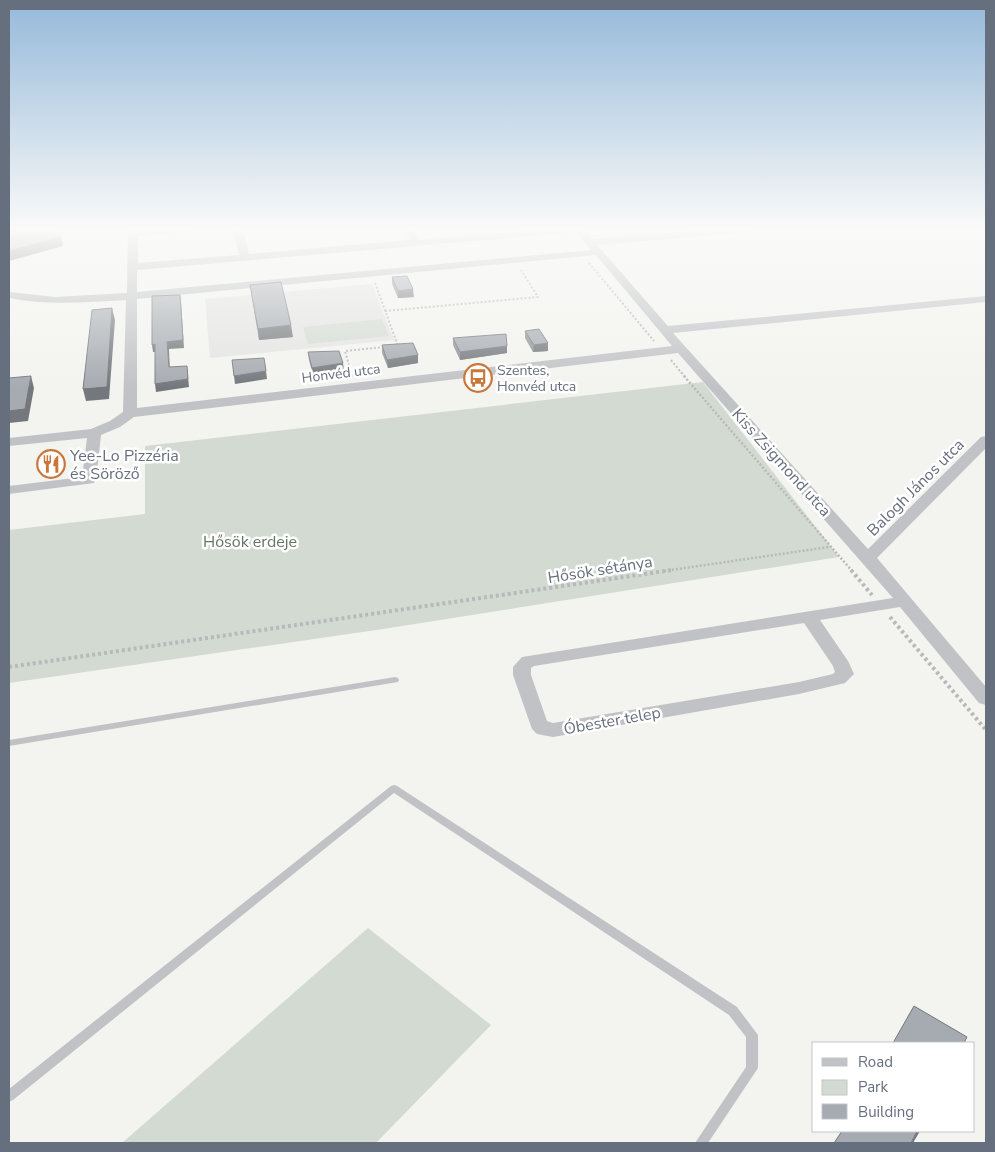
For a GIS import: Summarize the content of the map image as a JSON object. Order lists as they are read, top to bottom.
{
  "streets": {
    "street": [
      "Honvéd utca",
      "Kiss Zsigmond utca",
      "Balogh János utca",
      "Óbester telep"
    ],
    "path": ["Hősök sétánya"]
  },
  "crossings": [
    ["Honvéd utca", "Kiss Zsigmond utca"],
    ["Kiss Zsigmond utca", "Balogh János utca"],
    ["Kiss Zsigmond utca", "Óbester telep"]
  ],
  "parks": ["Hősök erdeje"],
  "places": {
    "bus stop": ["Szentes, Honvéd utca"],
    "restaurant": ["Yee-Lo Pizzéria és Söröző"]
  },
  "legend": ["Road", "Park", "Building"]
}
